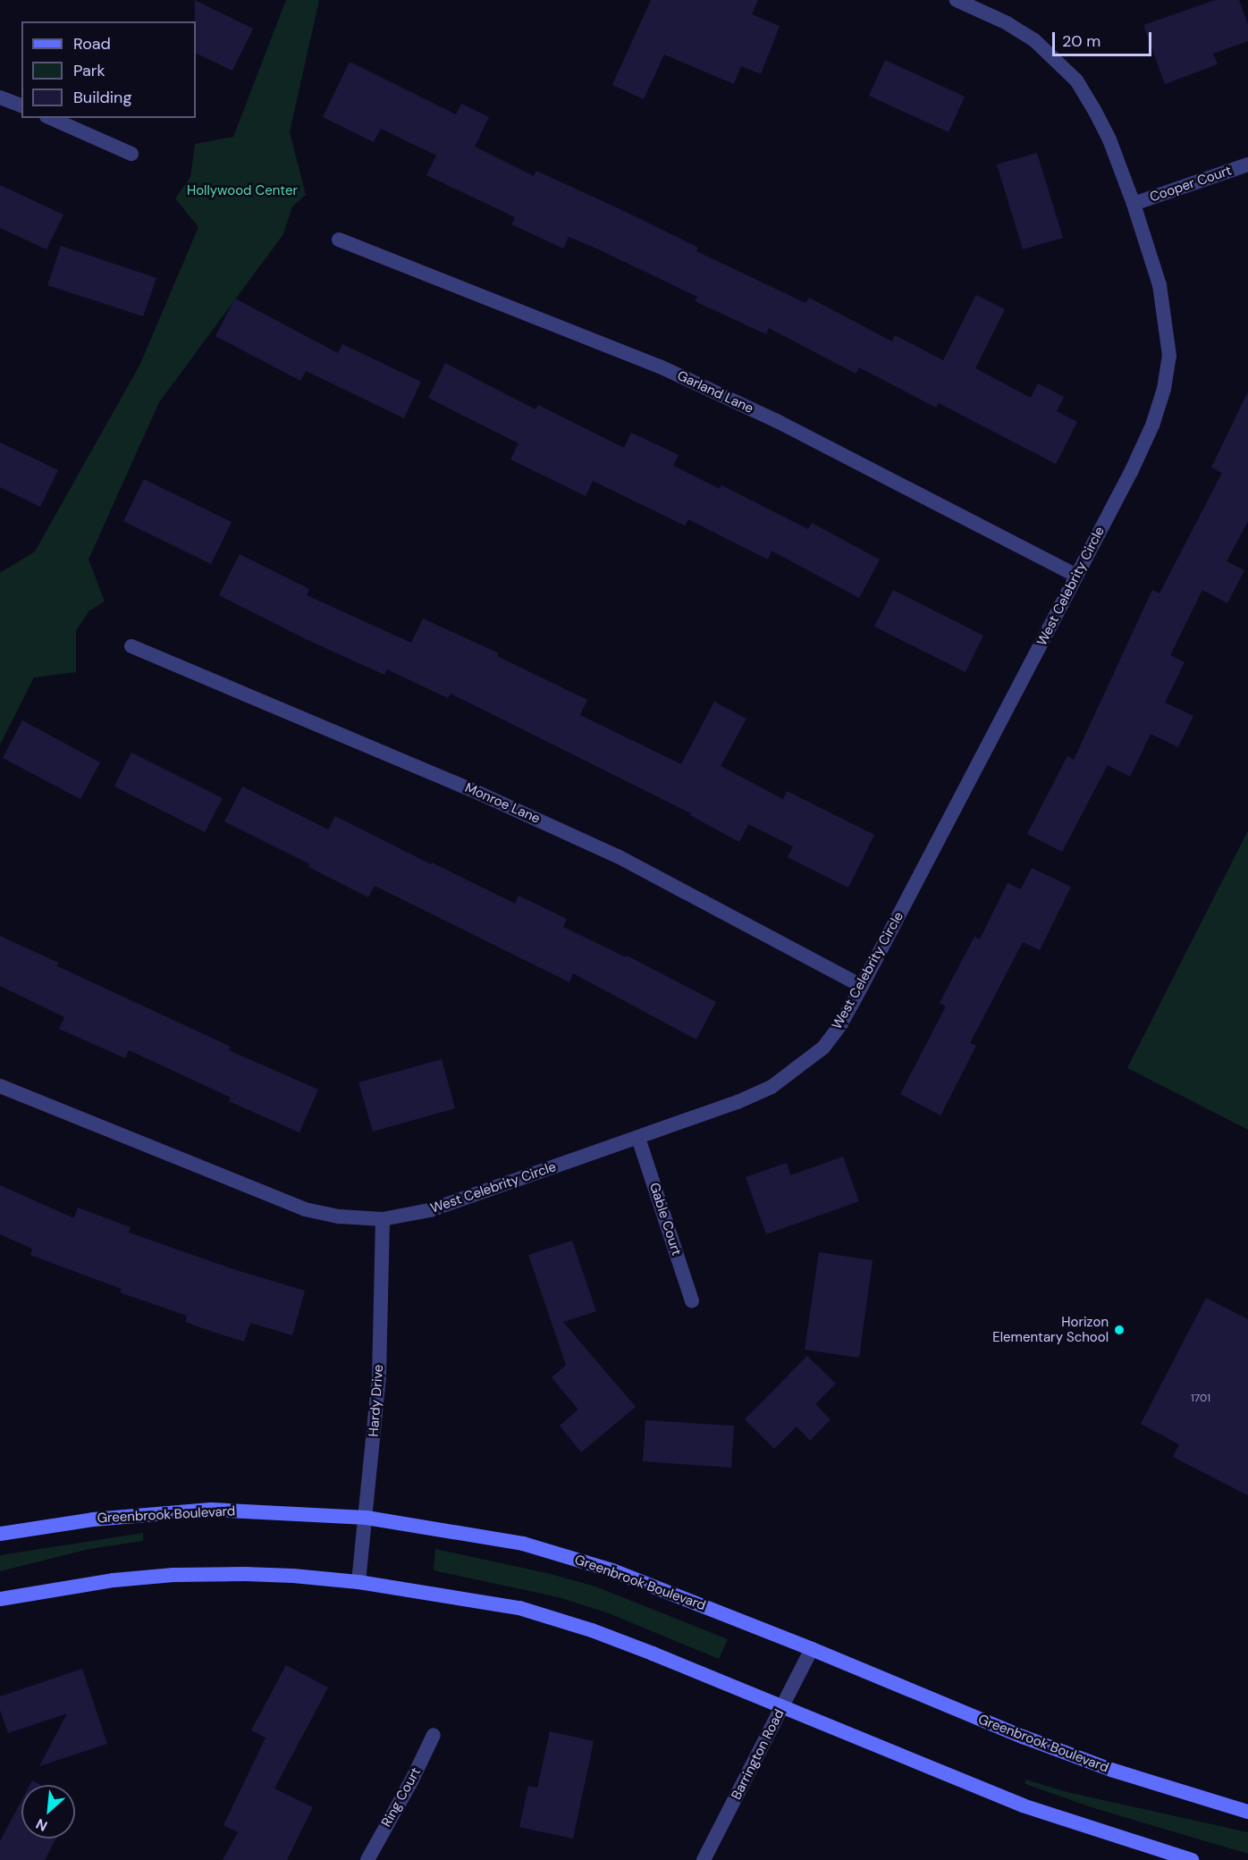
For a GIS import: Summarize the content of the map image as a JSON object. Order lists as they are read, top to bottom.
{
  "streets": {
    "main road": ["Greenbrook Boulevard"],
    "street": [
      "Cooper Court",
      "Garland Lane",
      "West Celebrity Circle",
      "Monroe Lane",
      "Gable Court",
      "Hardy Drive",
      "Barrington Road",
      "Ring Court"
    ]
  },
  "crossings": [
    ["Cooper Court", "West Celebrity Circle"],
    ["Garland Lane", "West Celebrity Circle"],
    ["West Celebrity Circle", "Monroe Lane"],
    ["West Celebrity Circle", "Gable Court"],
    ["West Celebrity Circle", "Hardy Drive"],
    ["Hardy Drive", "Greenbrook Boulevard"],
    ["Greenbrook Boulevard", "Barrington Road"]
  ],
  "parks": ["Hollywood Center"],
  "places": ["Horizon Elementary School"],
  "house_numbers": ["1701"],
  "legend": ["Road", "Park", "Building"],
  "scale_bar": "20 m",
  "north": "bottom left"
}
